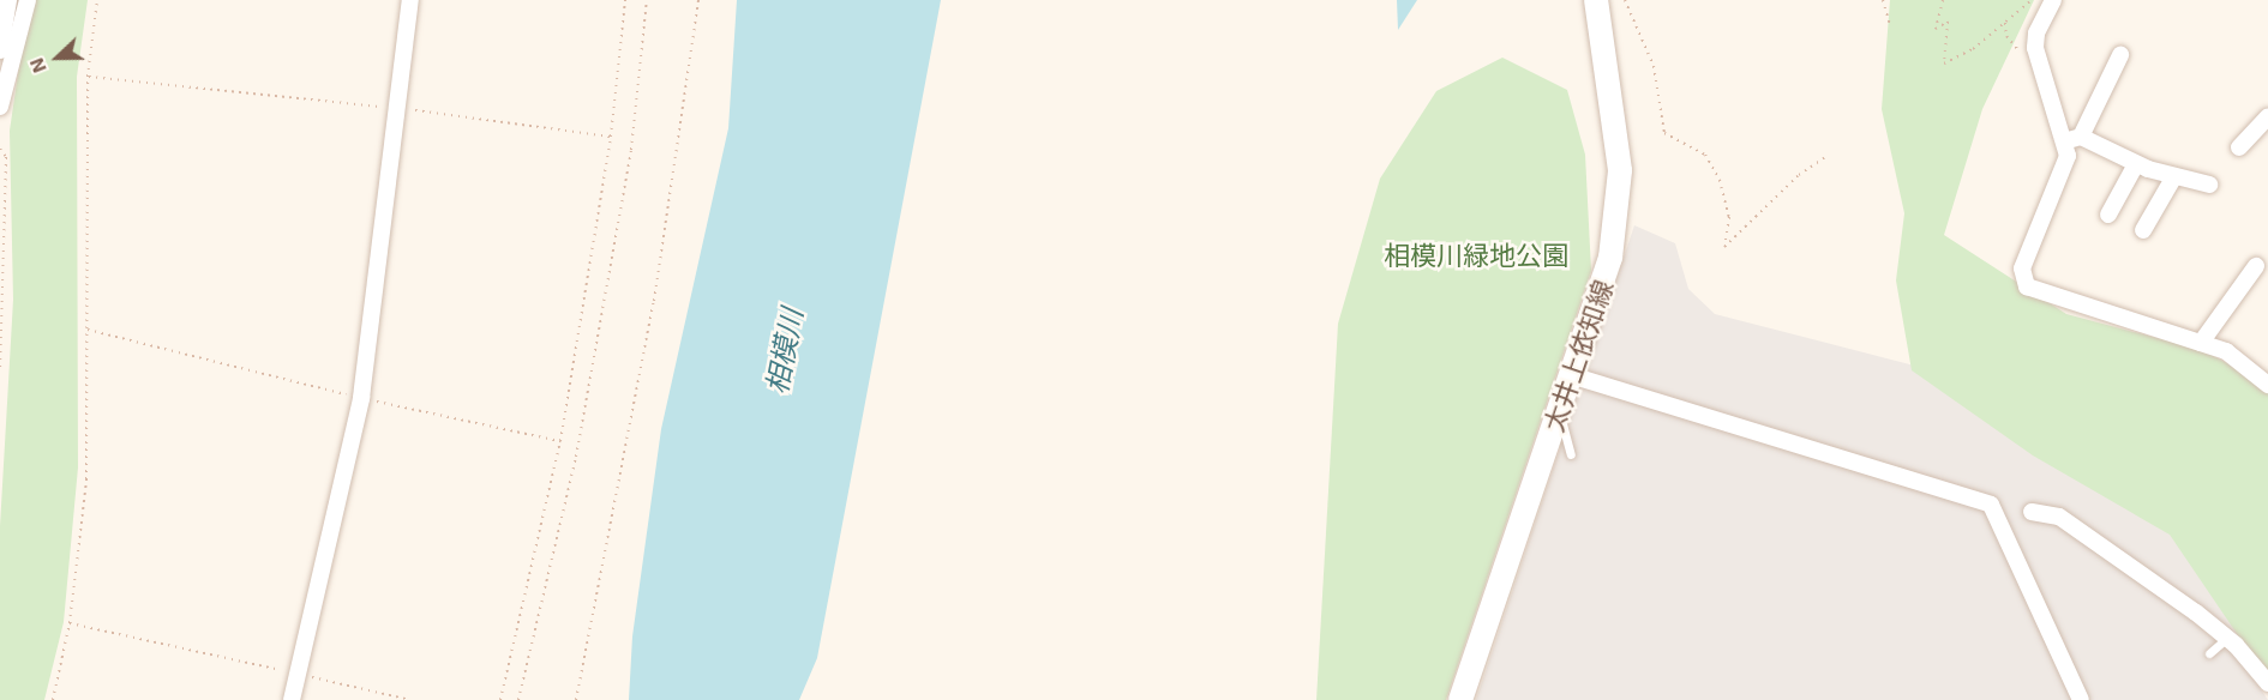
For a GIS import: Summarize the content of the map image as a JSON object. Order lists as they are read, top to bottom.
{
  "streets": {
    "main road": ["太井上依知線"]
  },
  "water": ["相模川"],
  "parks": ["相模川緑地公園"],
  "north": "left"
}
